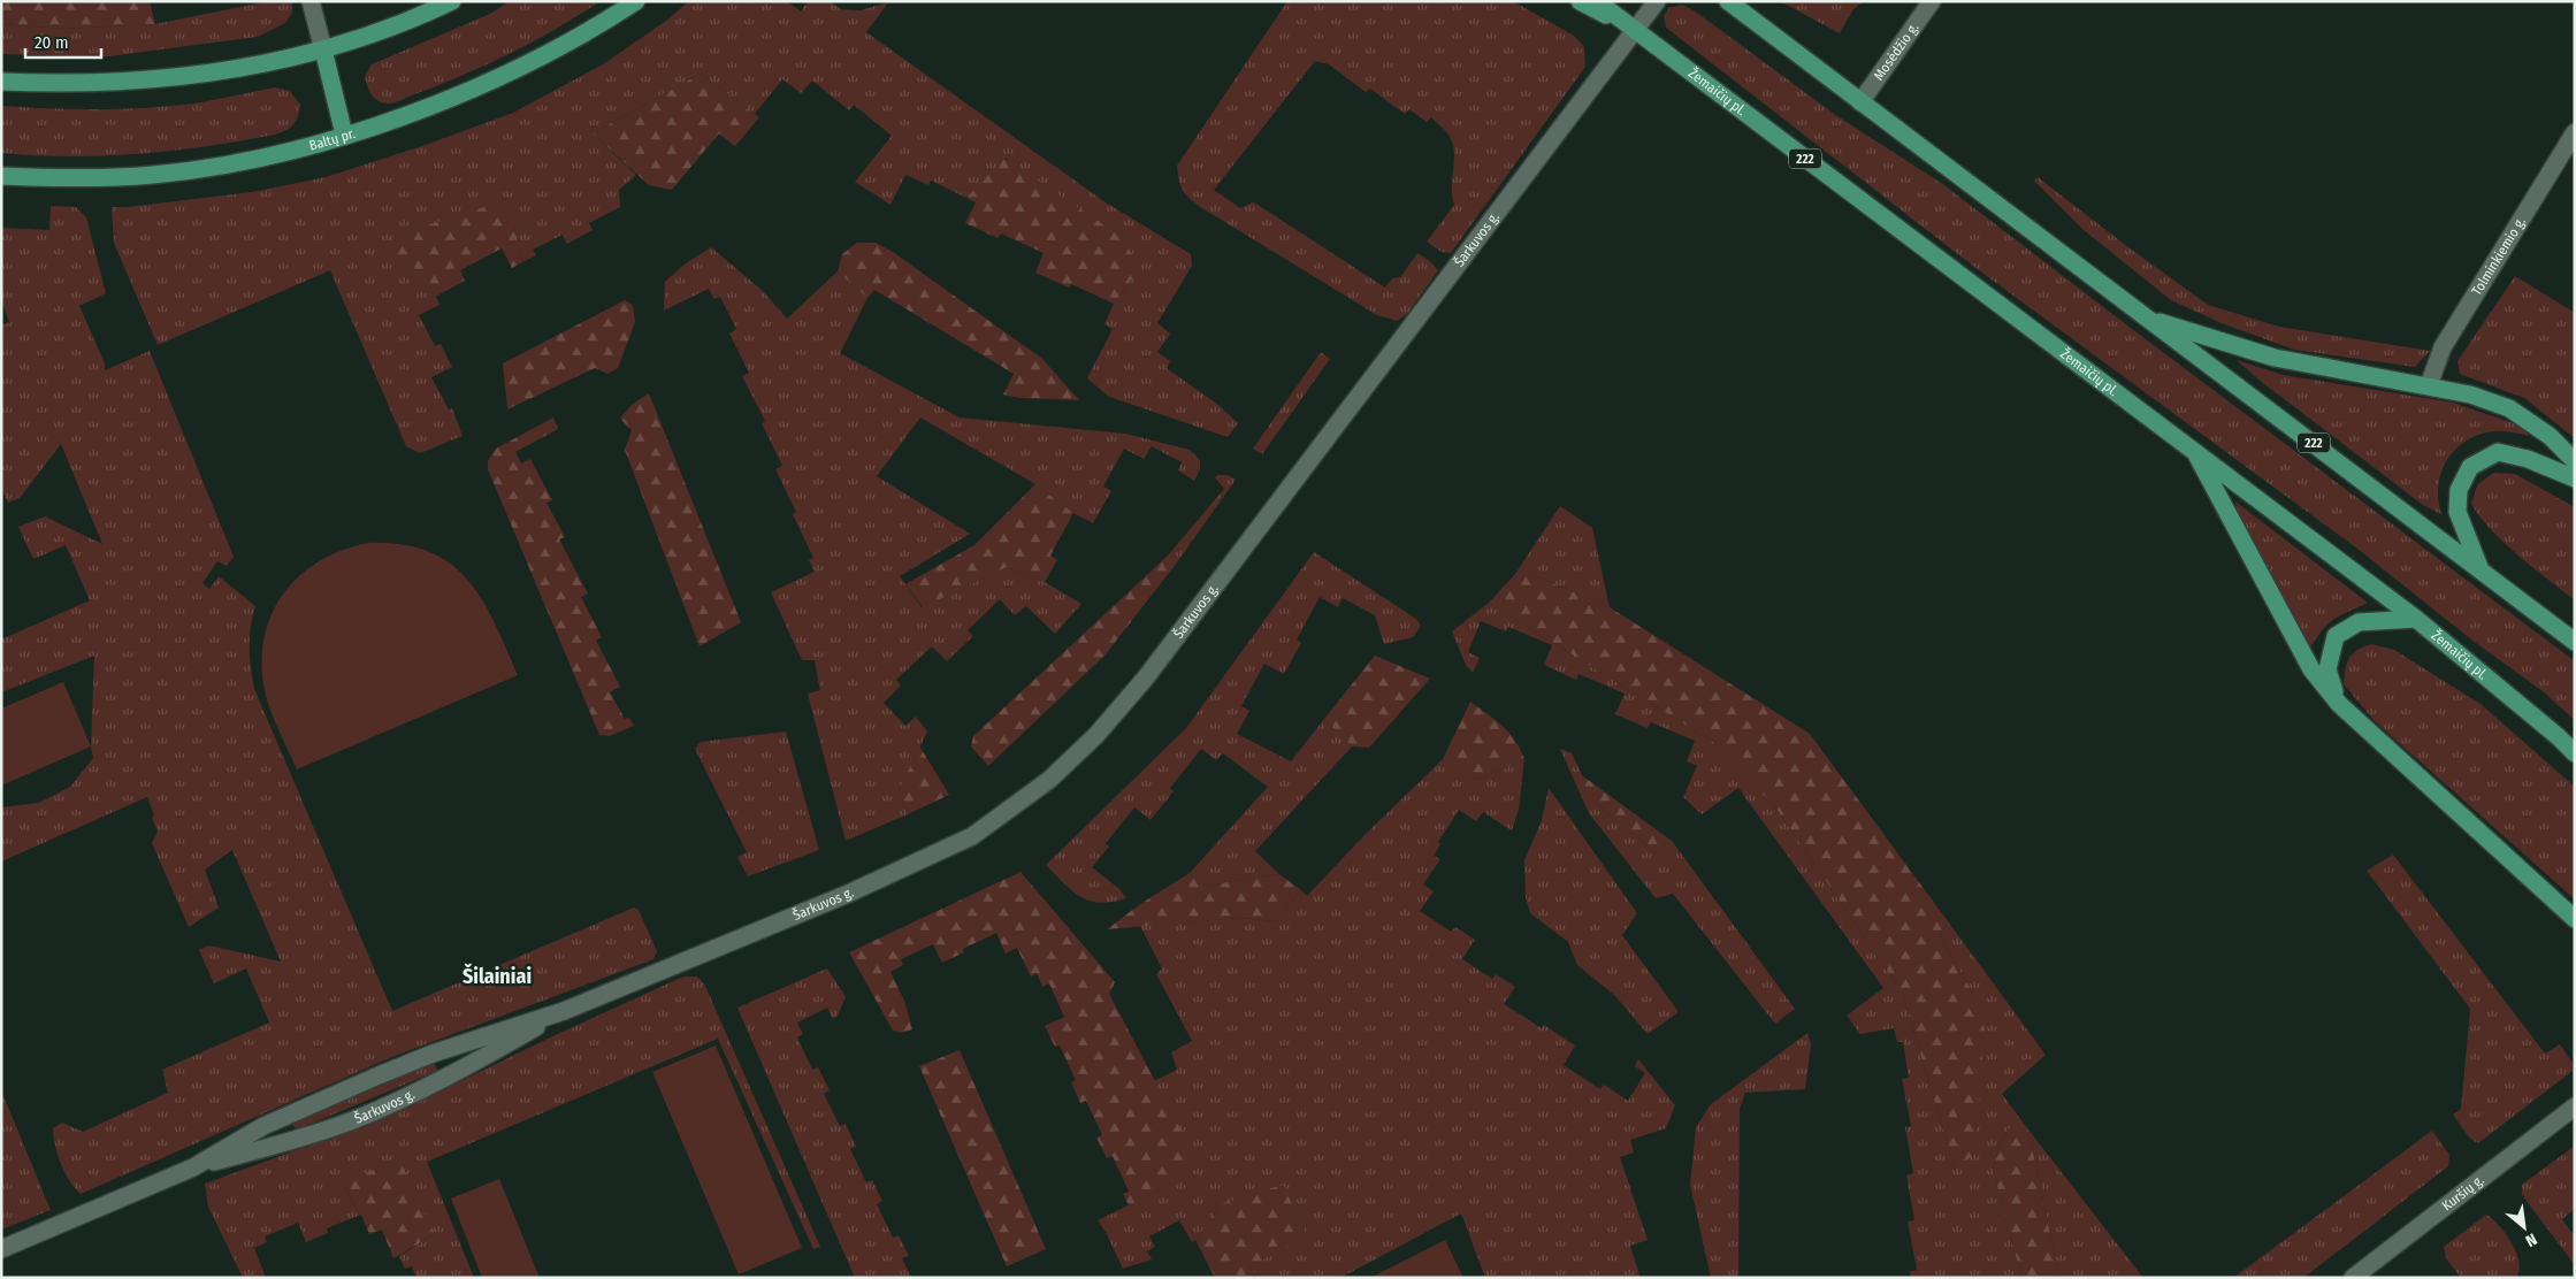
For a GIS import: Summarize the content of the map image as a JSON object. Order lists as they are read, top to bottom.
{
  "streets": {
    "main road": ["Žemaičių pl.", "Baltų pr.", "222"],
    "street": [
      "Mosėdžio g.",
      "Šarkuvos g.",
      "Tolminkiemio g.",
      "Kuršių g."
    ]
  },
  "crossings": [
    ["Mosėdžio g.", "222"],
    ["Žemaičių pl.", "Šarkuvos g."]
  ],
  "districts": ["Šilainiai"],
  "scale_bar": "20 m",
  "north": "bottom right"
}
